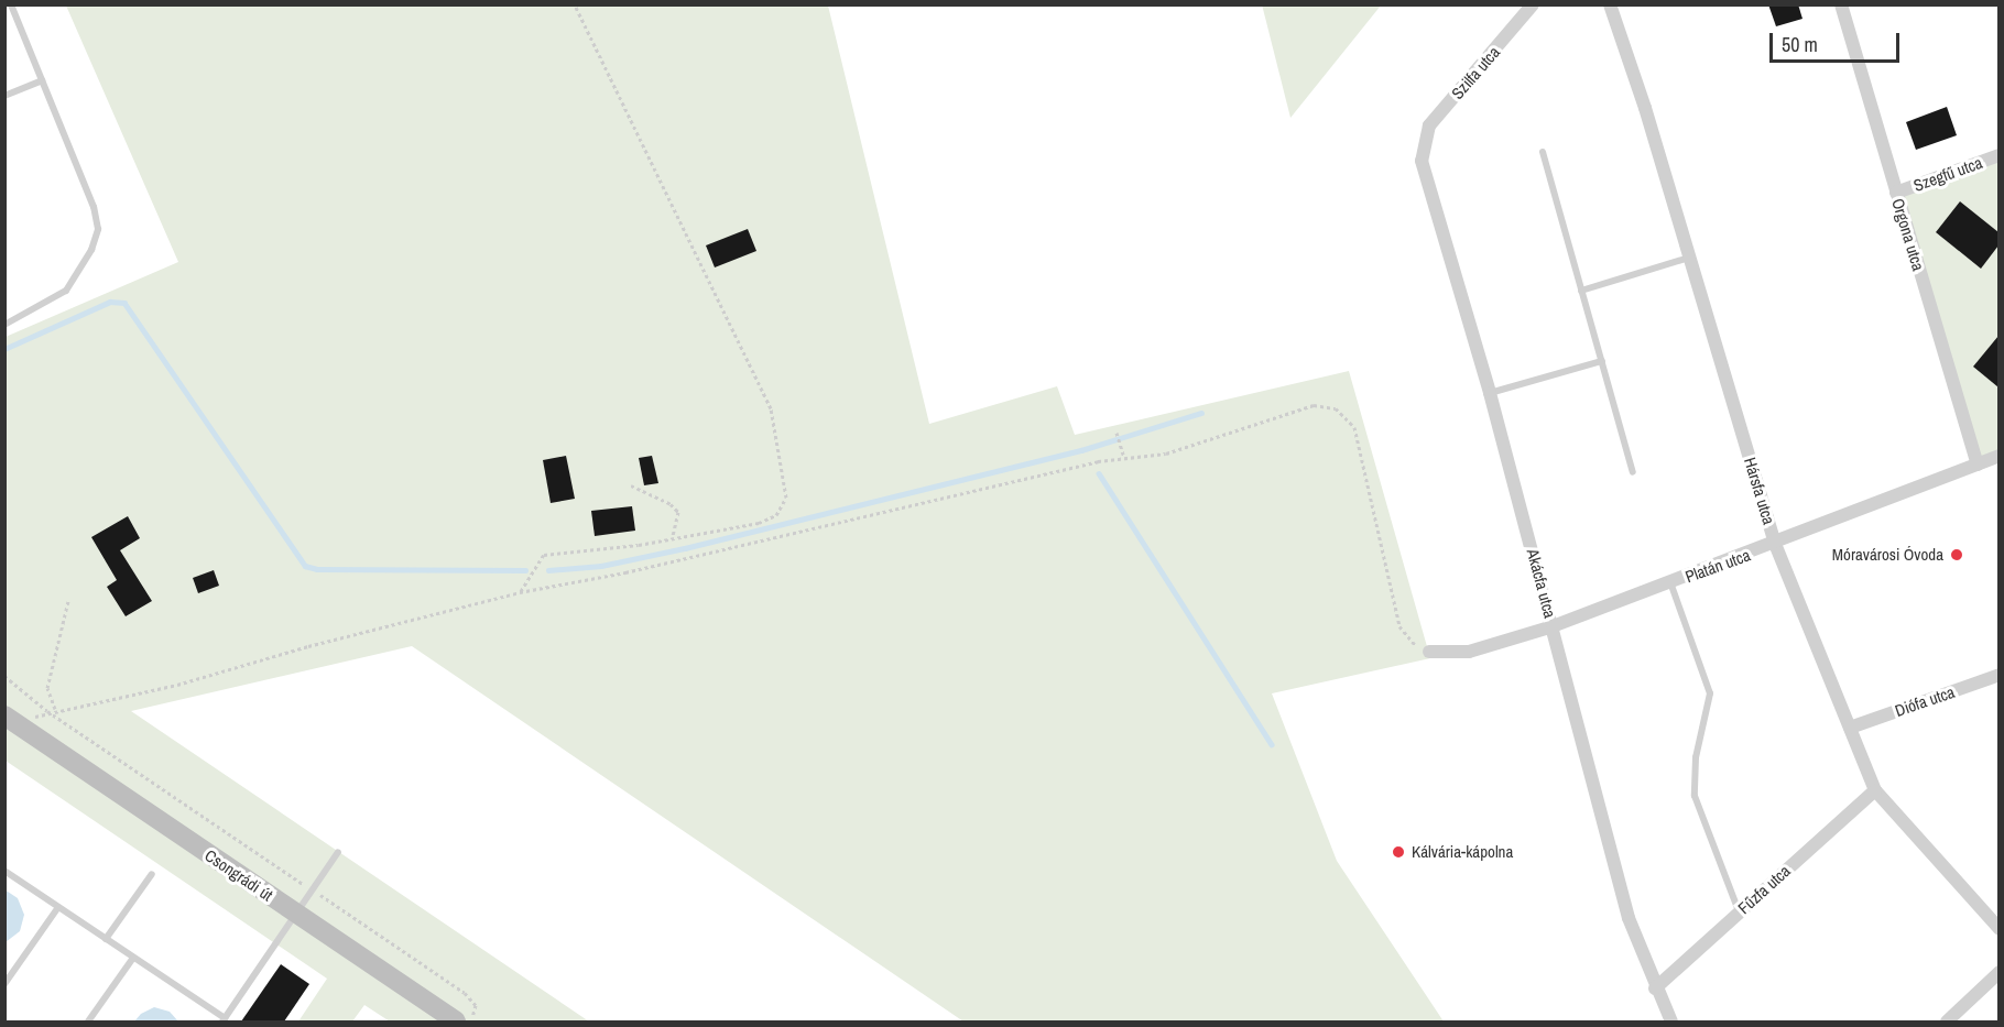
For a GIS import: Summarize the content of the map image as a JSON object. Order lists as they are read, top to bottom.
{
  "streets": {
    "main road": ["Csongrádi út"],
    "street": [
      "Szilfa utca",
      "Szegfű utca",
      "Orgona utca",
      "Hársfa utca",
      "Platán utca",
      "Akácfa utca",
      "Diófa utca",
      "Fűzfa utca"
    ]
  },
  "crossings": [
    ["Szilfa utca", "Akácfa utca"],
    ["Szegfű utca", "Orgona utca"],
    ["Orgona utca", "Platán utca"],
    ["Hársfa utca", "Platán utca"],
    ["Hársfa utca", "Diófa utca"],
    ["Hársfa utca", "Fűzfa utca"],
    ["Platán utca", "Akácfa utca"],
    ["Akácfa utca", "Fűzfa utca"]
  ],
  "places": ["Móravárosi Óvoda", "Kálvária-kápolna"],
  "scale_bar": "50 m"
}
